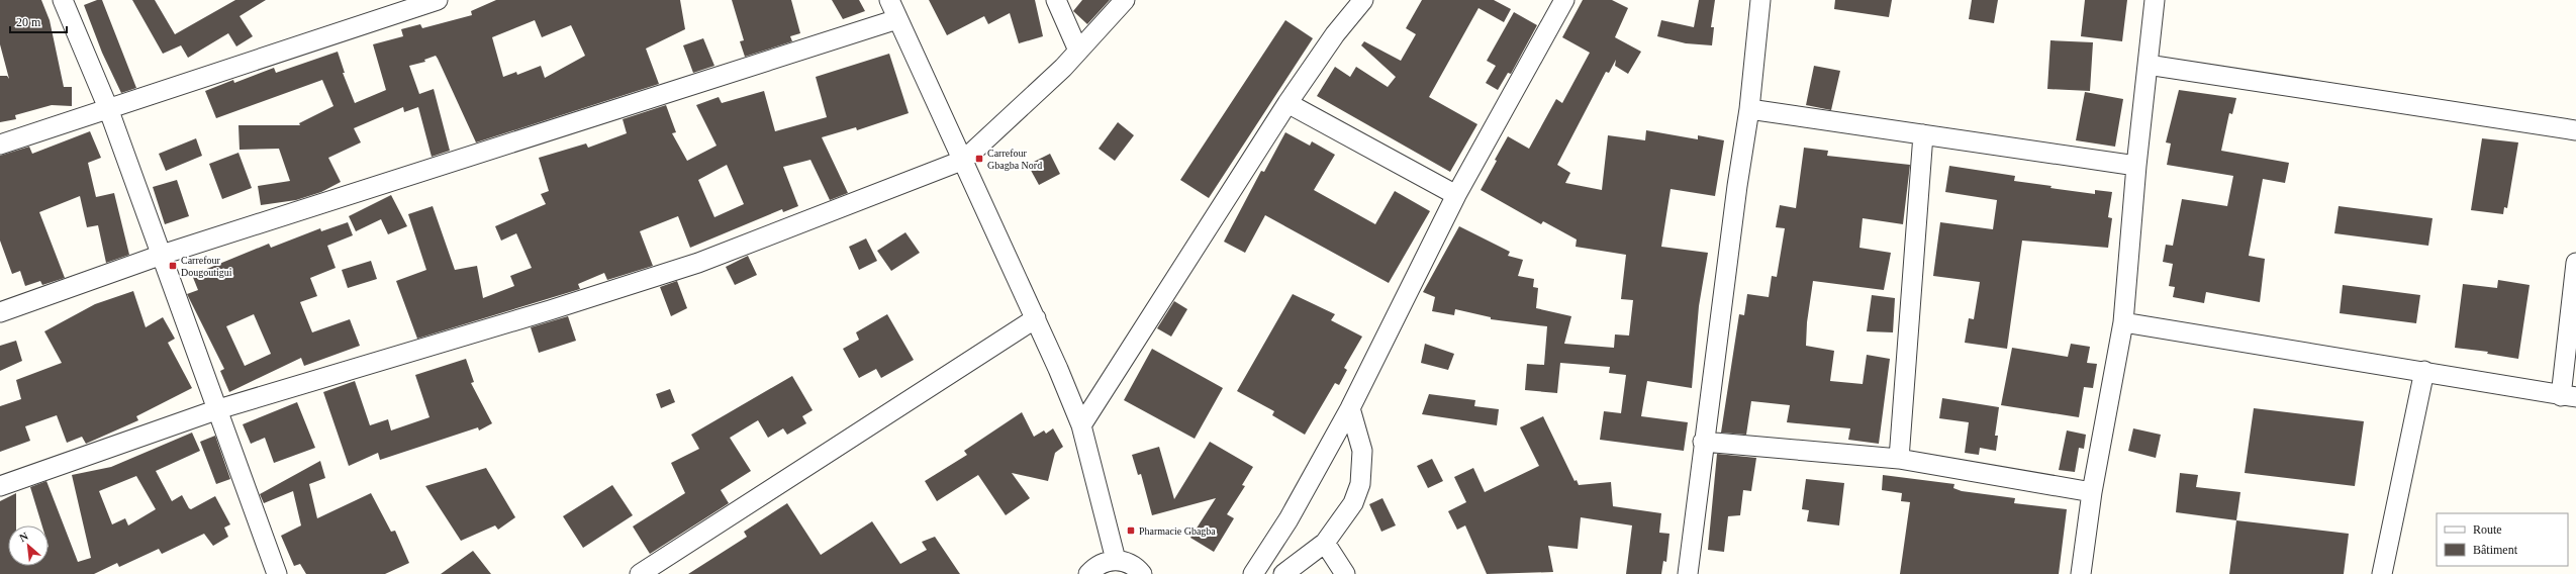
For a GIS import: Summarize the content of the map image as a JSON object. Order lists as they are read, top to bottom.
{
  "places": {
    "transit": ["Carrefour Gbagba Nord", "Carrefour Dougoutigui", "Pharmacie Gbagba"]
  },
  "legend": ["Route", "Bâtiment"],
  "scale_bar": "20 m",
  "north": "top left"
}
